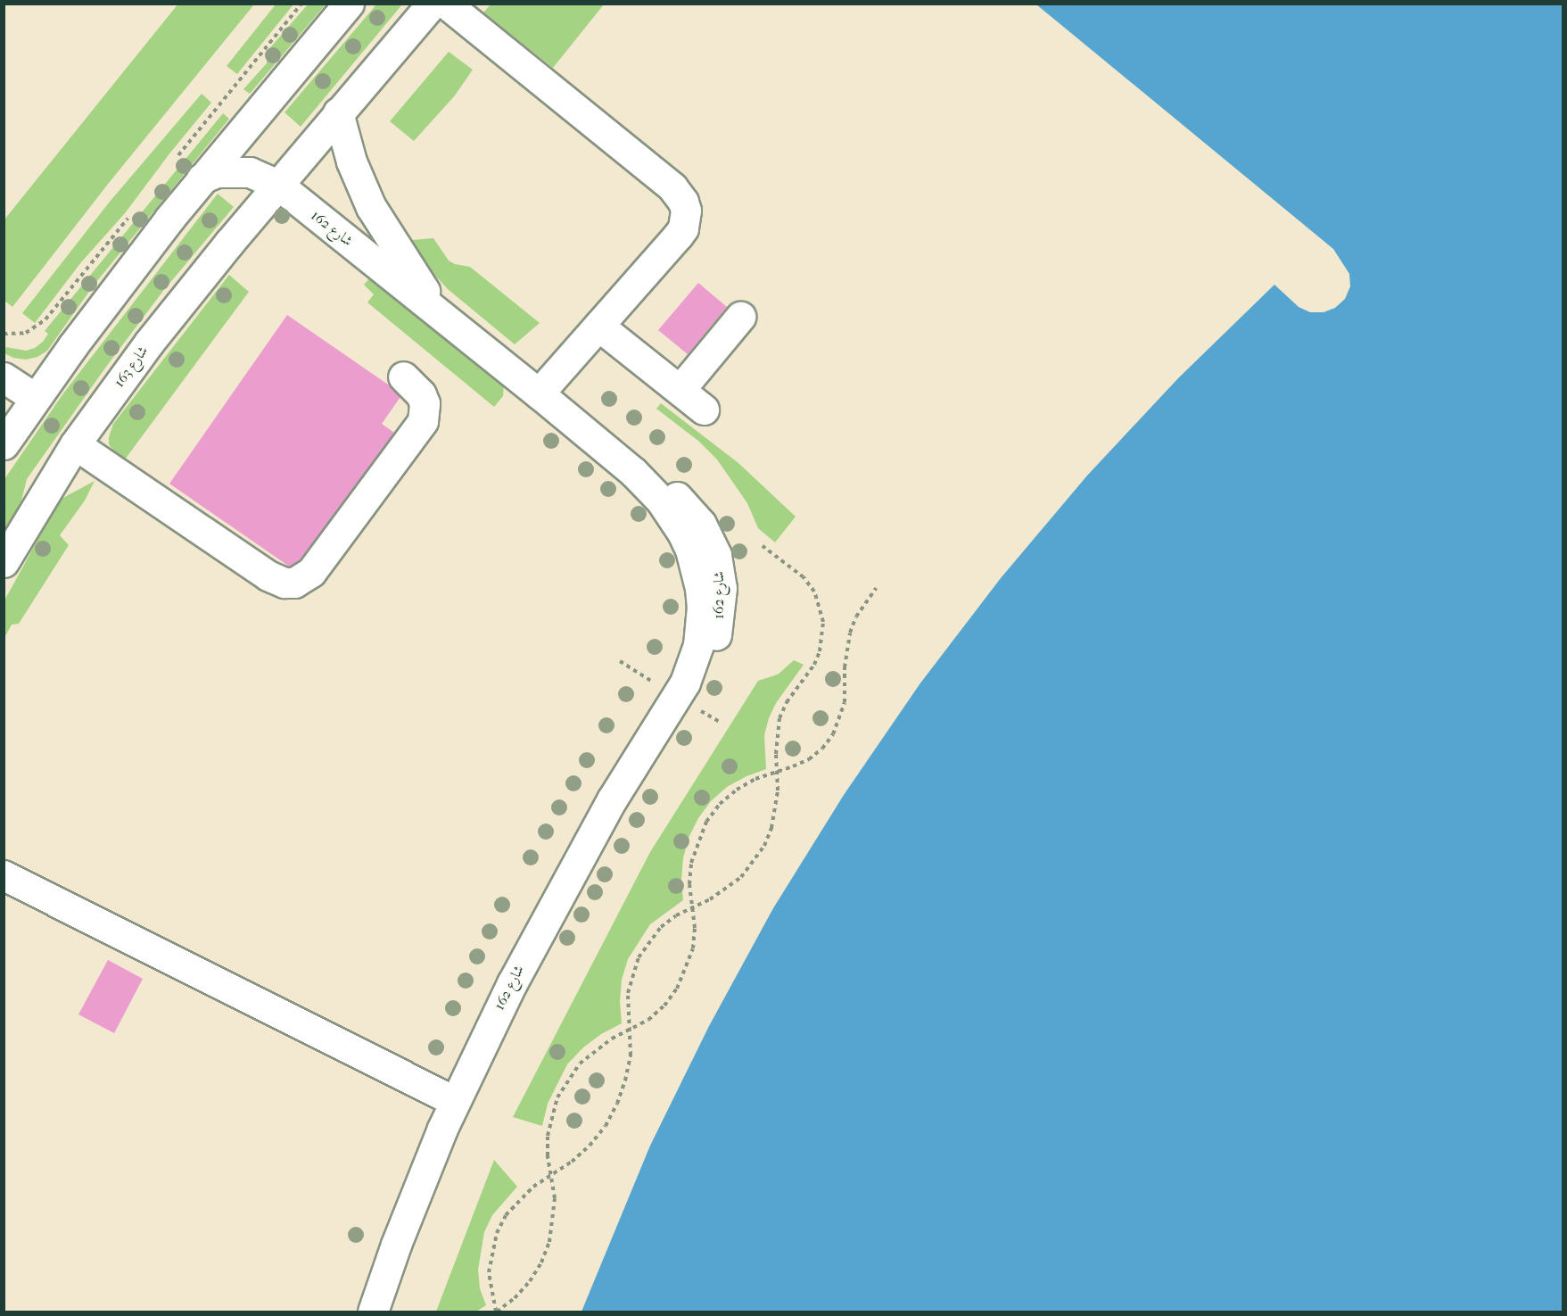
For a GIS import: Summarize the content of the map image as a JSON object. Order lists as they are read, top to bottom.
{
  "streets": {
    "street": ["شارع 162", "شارع 163"]
  },
  "crossings": [
    ["شارع 162", "شارع 163"]
  ]
}
